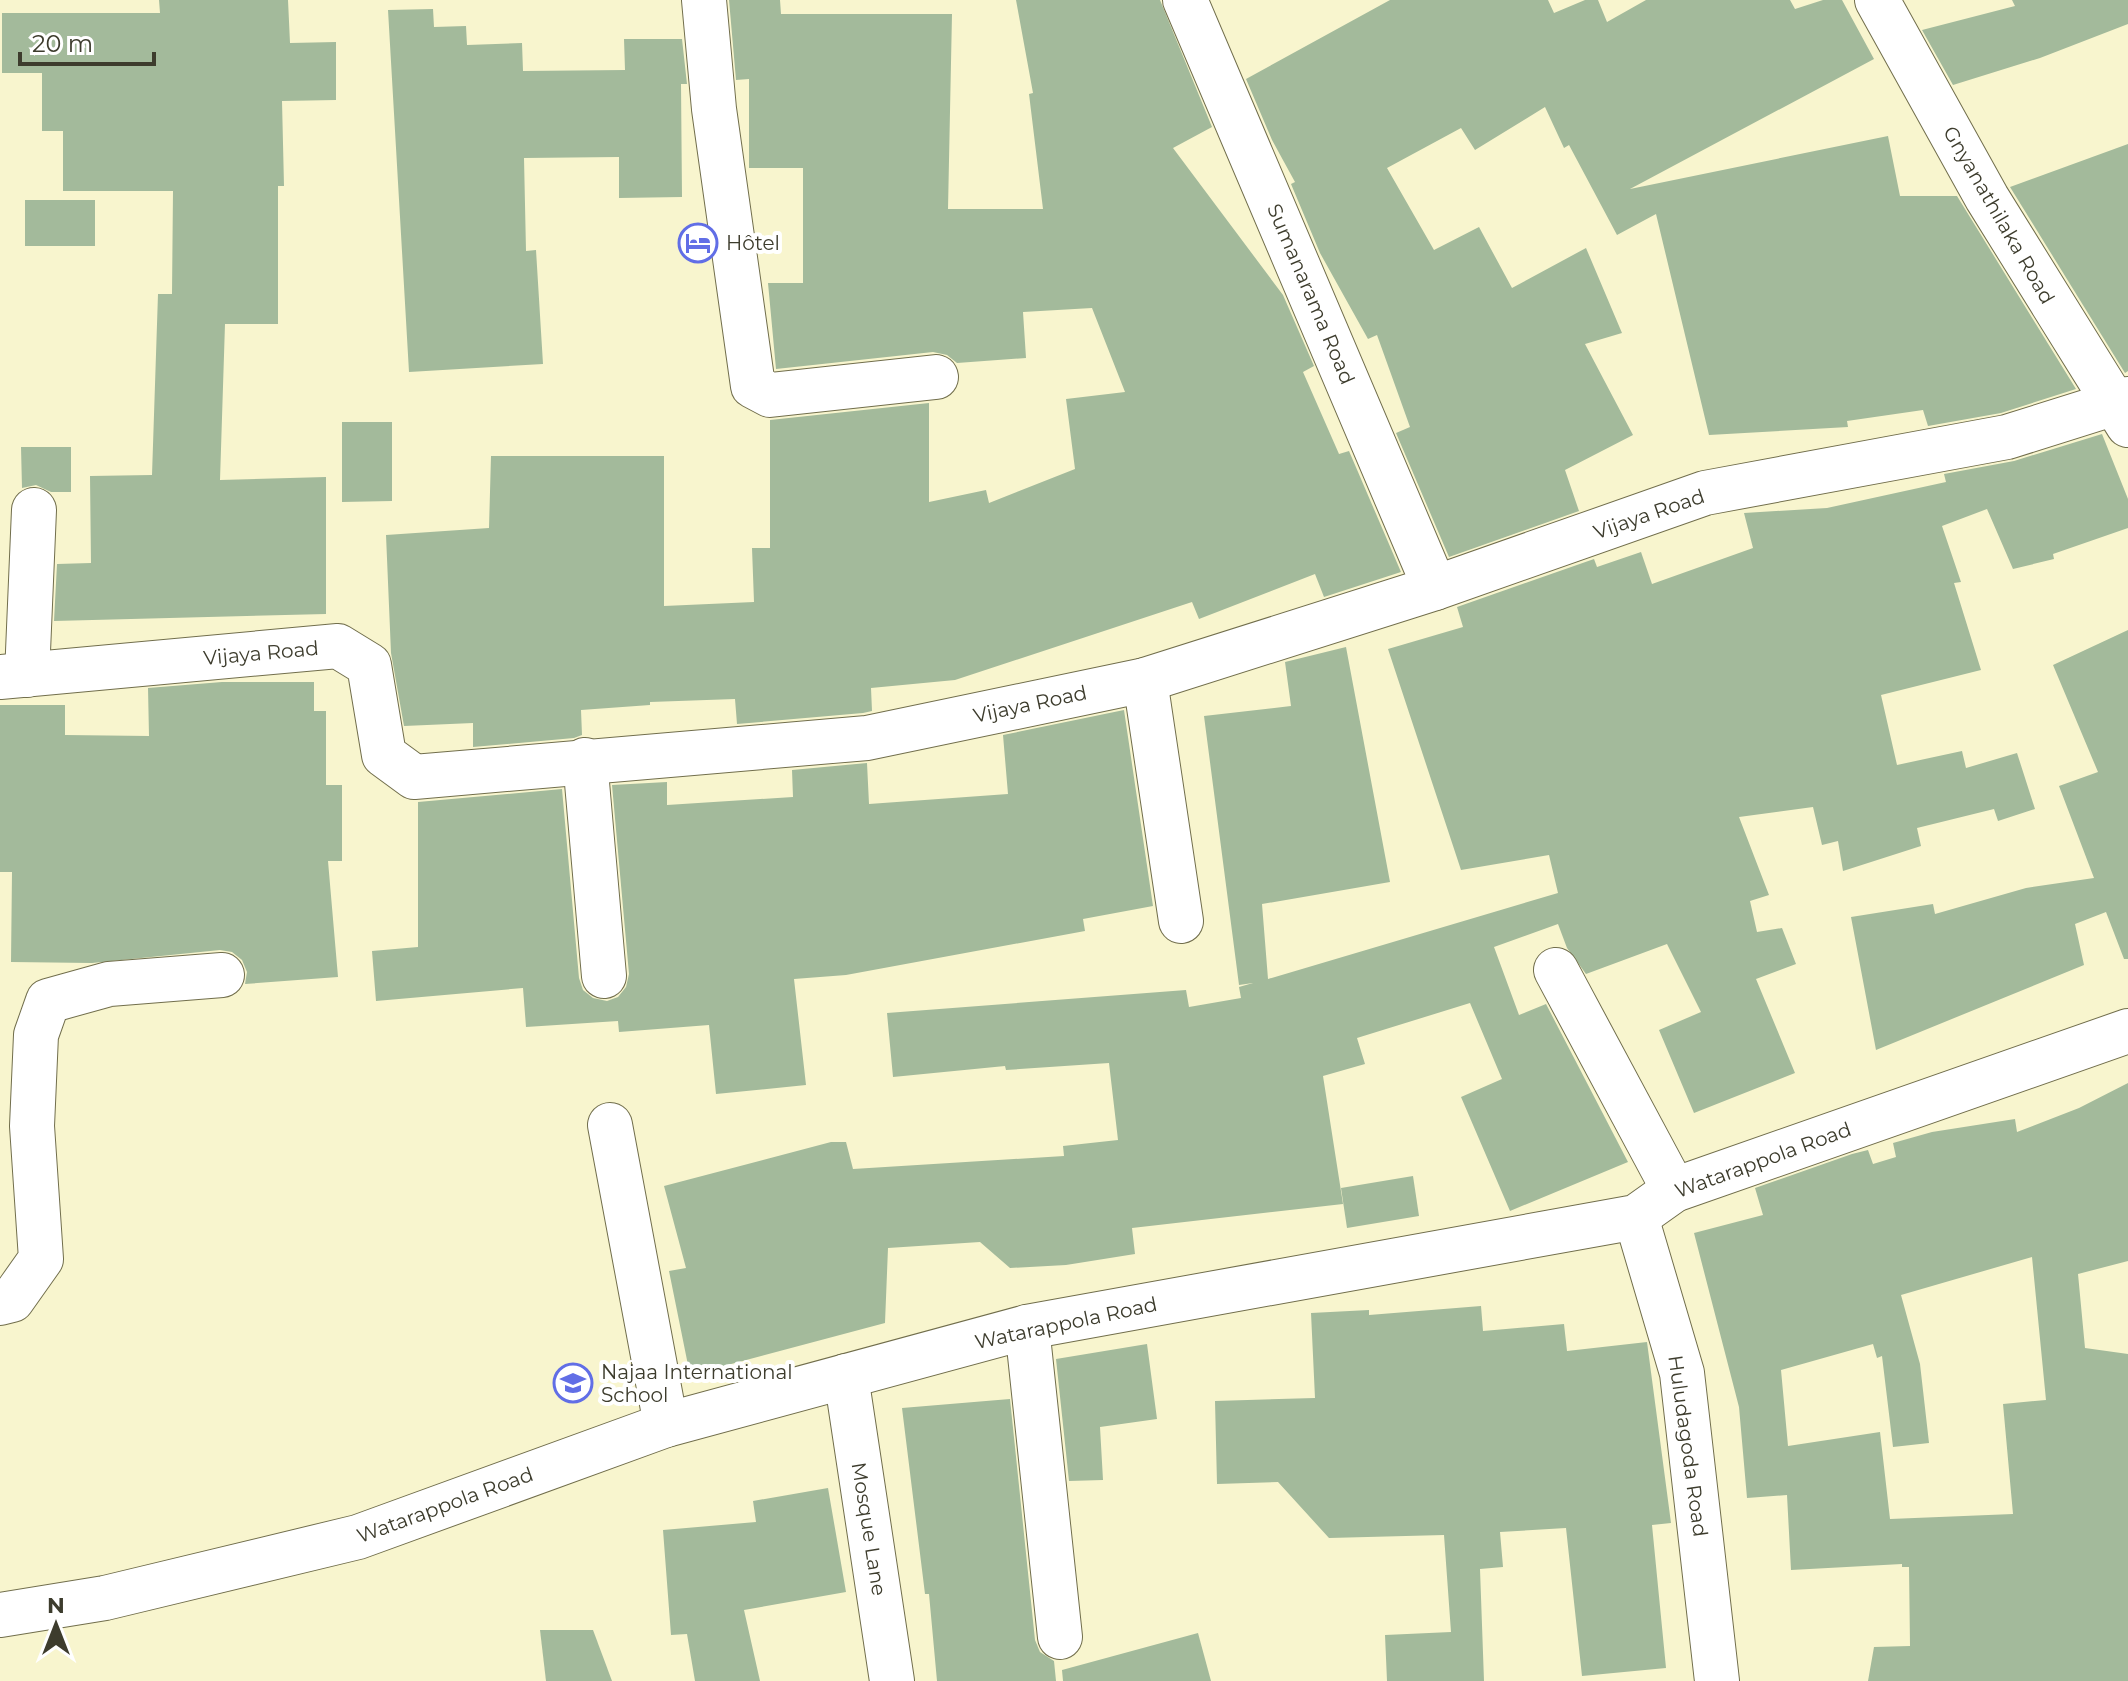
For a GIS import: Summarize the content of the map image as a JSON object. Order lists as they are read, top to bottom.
{
  "streets": {
    "street": [
      "Gnyanathilaka Road",
      "Sumanarama Road",
      "Vijaya Road",
      "Watarappola Road",
      "Huludagoda Road",
      "Mosque Lane"
    ]
  },
  "crossings": [
    ["Gnyanathilaka Road", "Vijaya Road"],
    ["Sumanarama Road", "Vijaya Road"],
    ["Watarappola Road", "Huludagoda Road"],
    ["Watarappola Road", "Mosque Lane"]
  ],
  "places": {
    "hotel": ["Hôtel"],
    "school or university": ["Najaa International School"]
  },
  "scale_bar": "20 m",
  "north": "top"
}
